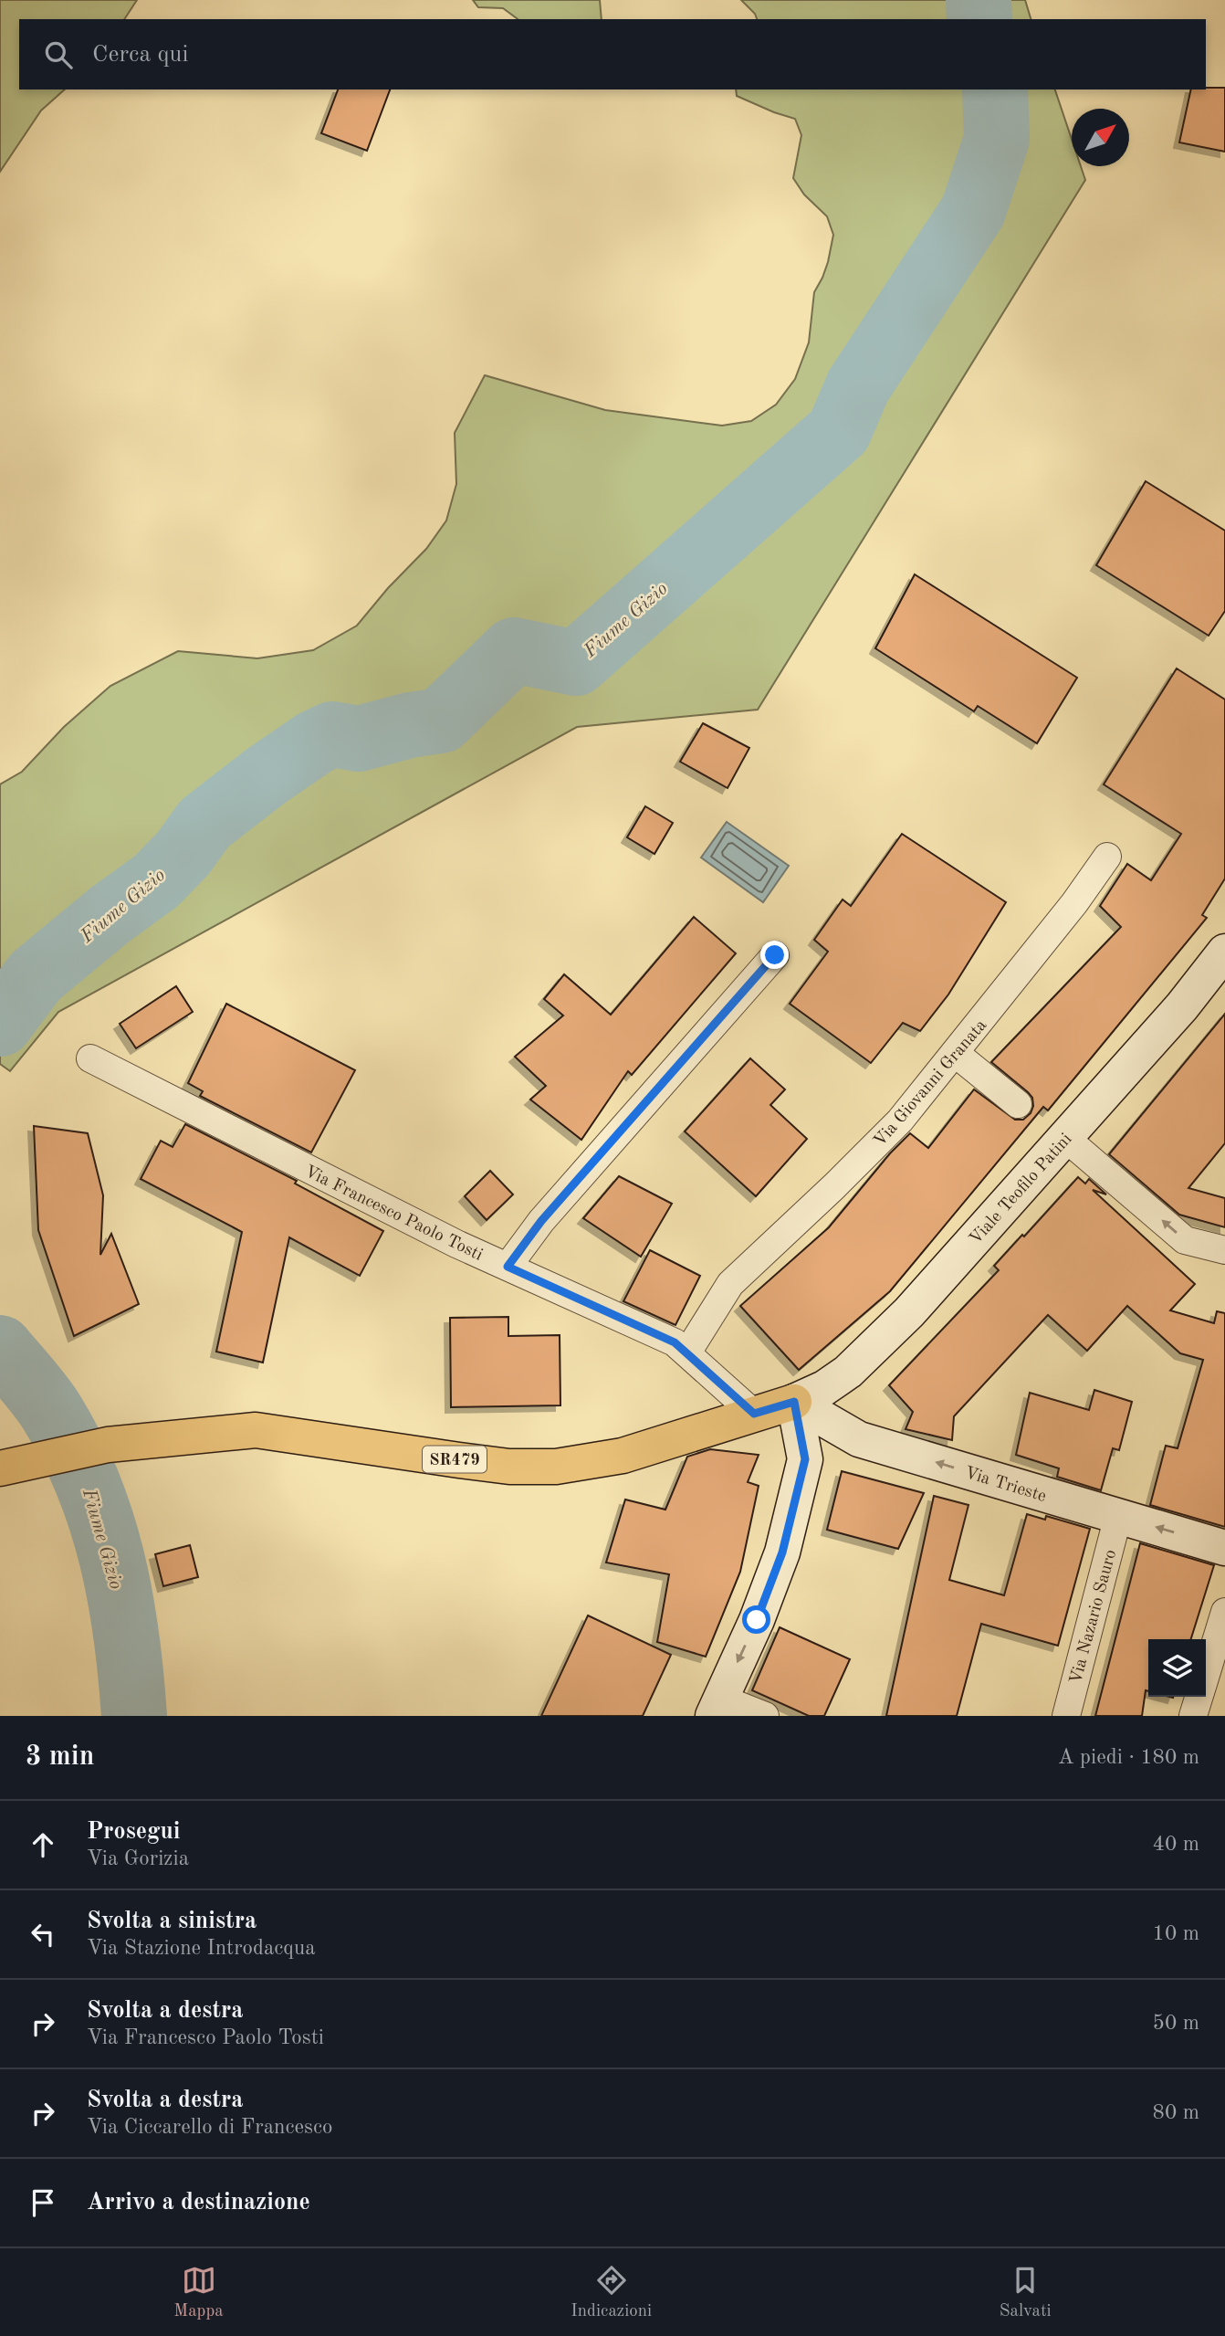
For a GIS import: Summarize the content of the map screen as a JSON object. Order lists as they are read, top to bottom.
{
  "streets": {
    "main road": ["Viale Teofilo Patini", "SR479", "Via Trieste"],
    "street": ["Via Giovanni Granata", "Via Francesco Paolo Tosti", "Via Nazario Sauro"]
  },
  "crossings": [
    ["Via Giovanni Granata", "Via Francesco Paolo Tosti"],
    ["Viale Teofilo Patini", "SR479"],
    ["Viale Teofilo Patini", "Via Trieste"],
    ["Via Francesco Paolo Tosti", "SR479"],
    ["SR479", "Via Trieste"],
    ["Via Trieste", "Via Nazario Sauro"]
  ],
  "one_way": ["Via Trieste"],
  "water": ["Fiume Gizio"],
  "north": "top right",
  "page": {
    "search": "Cerca qui",
    "heading": ["3 min", "A piedi · 180 m"],
    "list": [
      ["Prosegui", "Via Gorizia", "40 m"],
      ["Svolta a sinistra", "Via Stazione Introdacqua", "10 m"],
      ["Svolta a destra", "Via Francesco Paolo Tosti", "50 m"],
      ["Svolta a destra", "Via Ciccarello di Francesco", "80 m"],
      "Arrivo a destinazione"
    ],
    "nav": ["Mappa", "Indicazioni", "Salvati"]
  }
}
